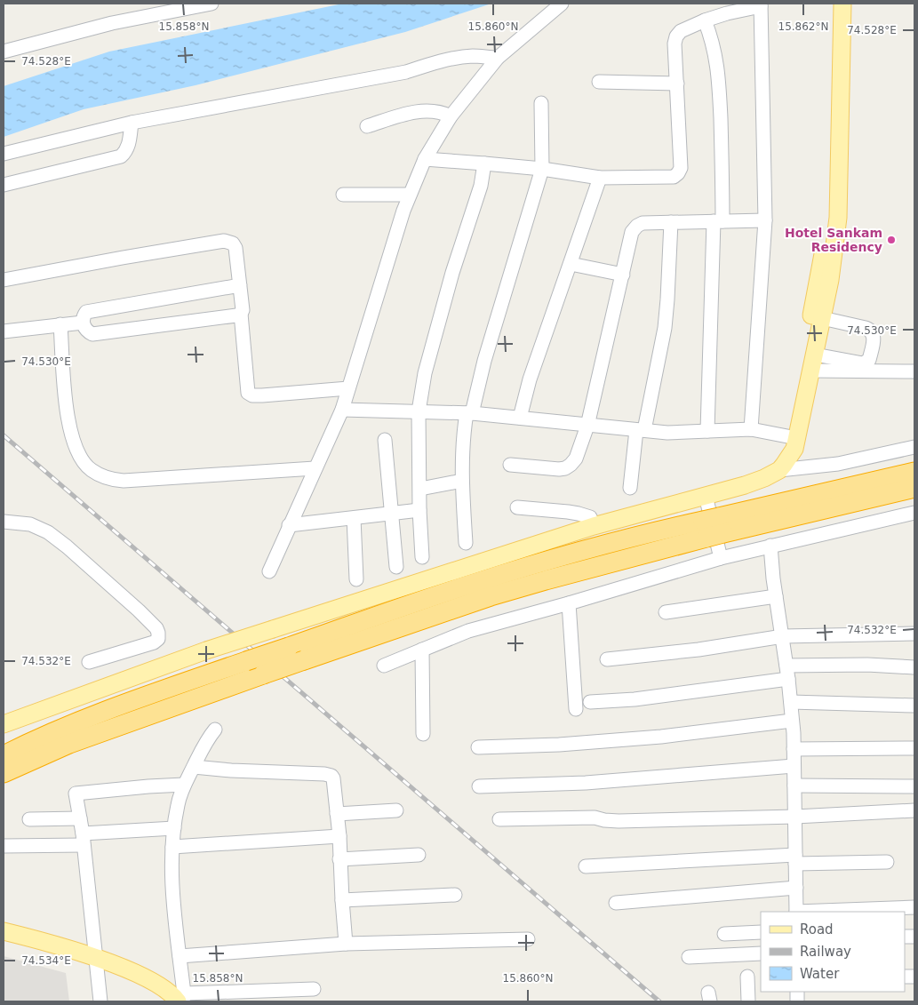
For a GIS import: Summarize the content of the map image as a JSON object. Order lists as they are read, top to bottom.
{
  "places": ["Hotel Sankam Residency"],
  "legend": ["Road", "Railway", "Water"],
  "coordinates": [
    "15.858°N",
    "15.860°N",
    "15.862°N",
    "74.528°E",
    "74.530°E",
    "74.532°E",
    "74.534°E"
  ]
}
